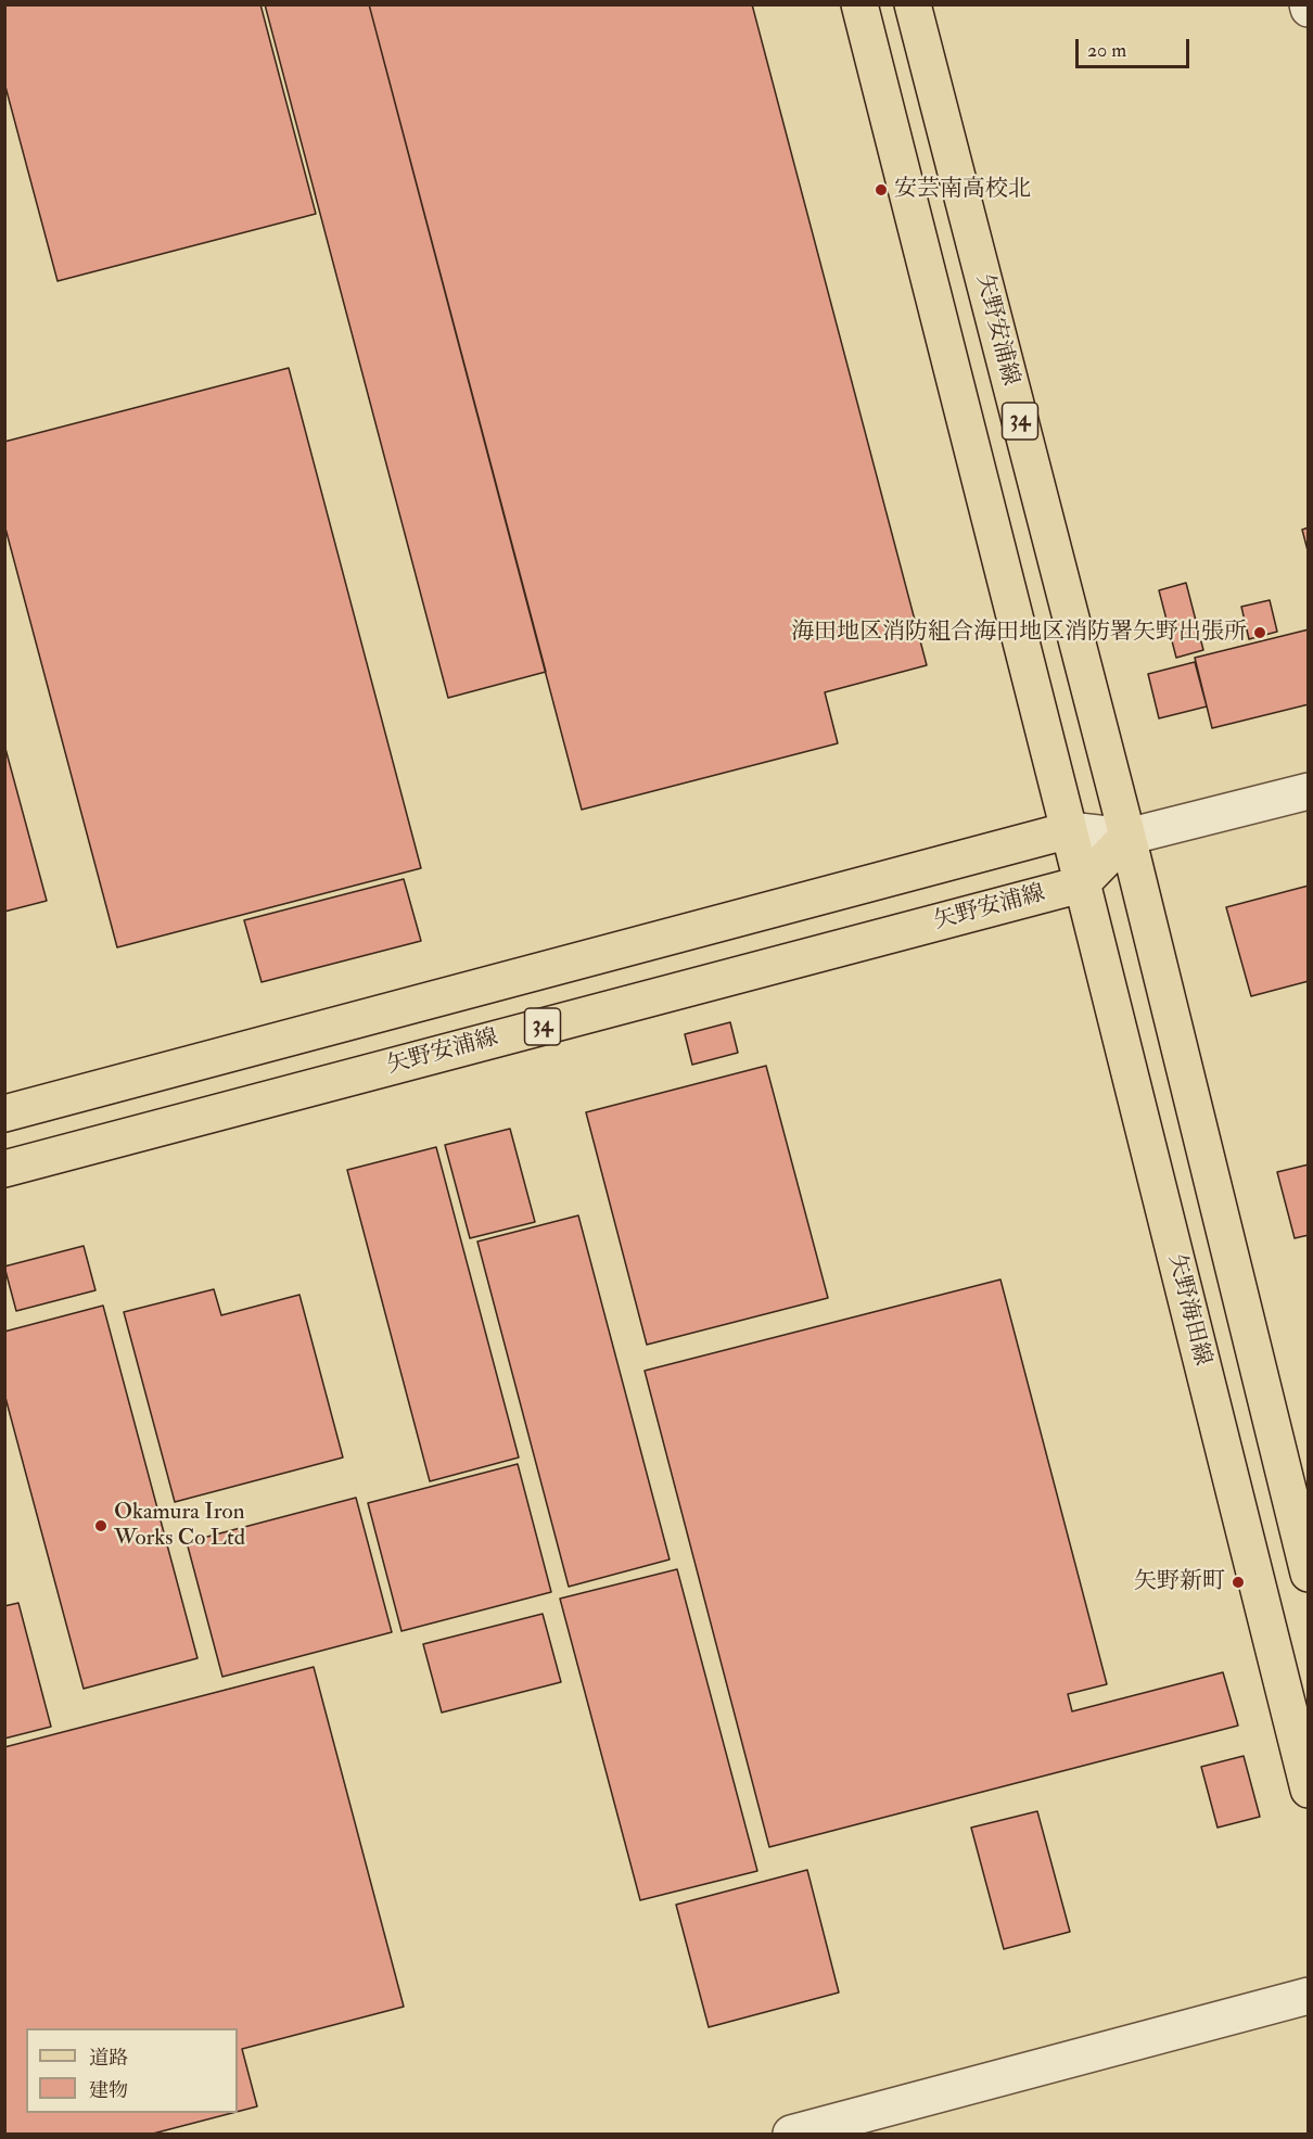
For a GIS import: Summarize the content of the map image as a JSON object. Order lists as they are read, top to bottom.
{
  "streets": {
    "main road": ["矢野安浦線", "34", "矢野海田線"]
  },
  "crossings": [
    ["矢野安浦線", "矢野海田線"],
    ["34", "矢野海田線"]
  ],
  "places": [
    "安芸南高校北",
    "海田地区消防組合海田地区消防署矢野出張所",
    "Okamura Iron Works Co Ltd",
    "矢野新町"
  ],
  "legend": ["道路", "建物"],
  "scale_bar": "20 m"
}
